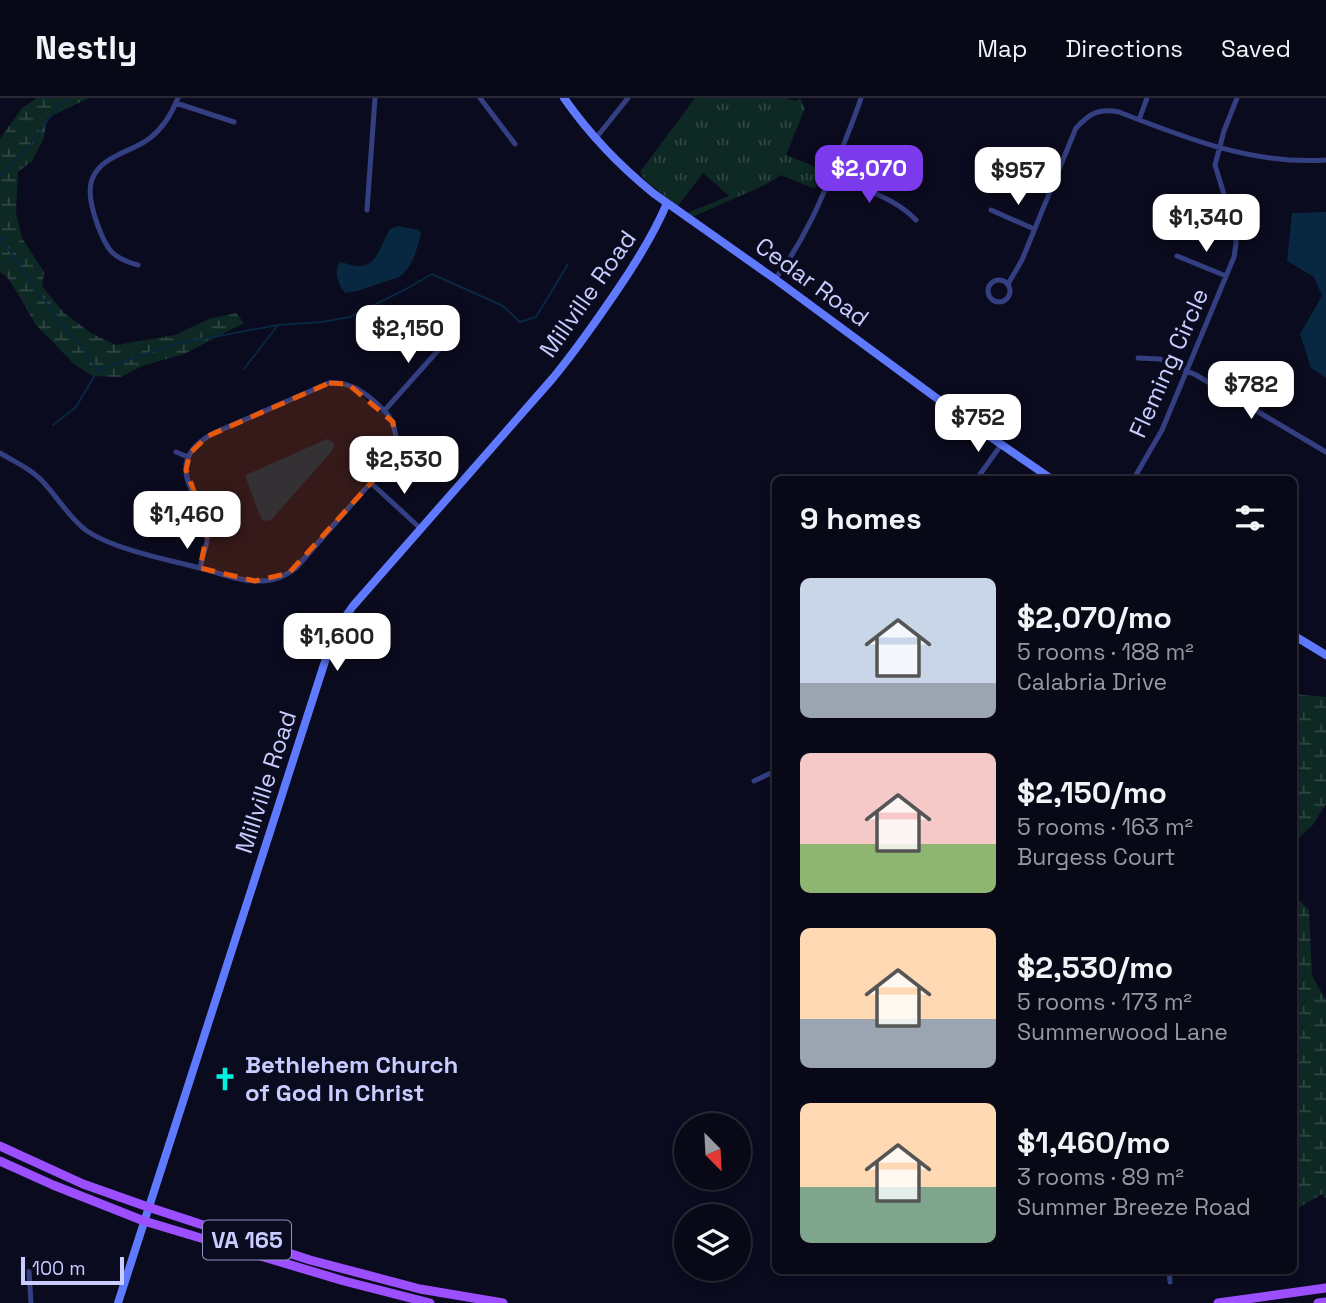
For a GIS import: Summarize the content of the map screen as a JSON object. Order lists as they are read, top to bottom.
{
  "streets": {
    "main road": ["VA 165"],
    "street": ["Cedar Road", "Millville Road", "Fleming Circle"]
  },
  "crossings": [
    ["Cedar Road", "Millville Road"],
    ["Millville Road", "VA 165"]
  ],
  "places": {
    "church": ["Bethlehem Church of God In Christ"]
  },
  "scale_bar": "100 m",
  "north": "bottom right",
  "page": {
    "header": "Nestly",
    "nav": ["Map", "Directions", "Saved"],
    "price": [
      "$2,070",
      "$957",
      "$1,340",
      "$2,150",
      "$782",
      "$752",
      "$2,530",
      "$1,460",
      "$1,600"
    ],
    "heading": "9 homes",
    "list": [
      {
        "name": "$2,070/mo",
        "note": "5 rooms · 188 m² · Calabria Drive"
      },
      {
        "name": "$2,150/mo",
        "note": "5 rooms · 163 m² · Burgess Court"
      },
      {
        "name": "$2,530/mo",
        "note": "5 rooms · 173 m² · Summerwood Lane"
      },
      {
        "name": "$1,460/mo",
        "note": "3 rooms · 89 m² · Summer Breeze Road"
      }
    ],
    "scale": "100 m"
  }
}
